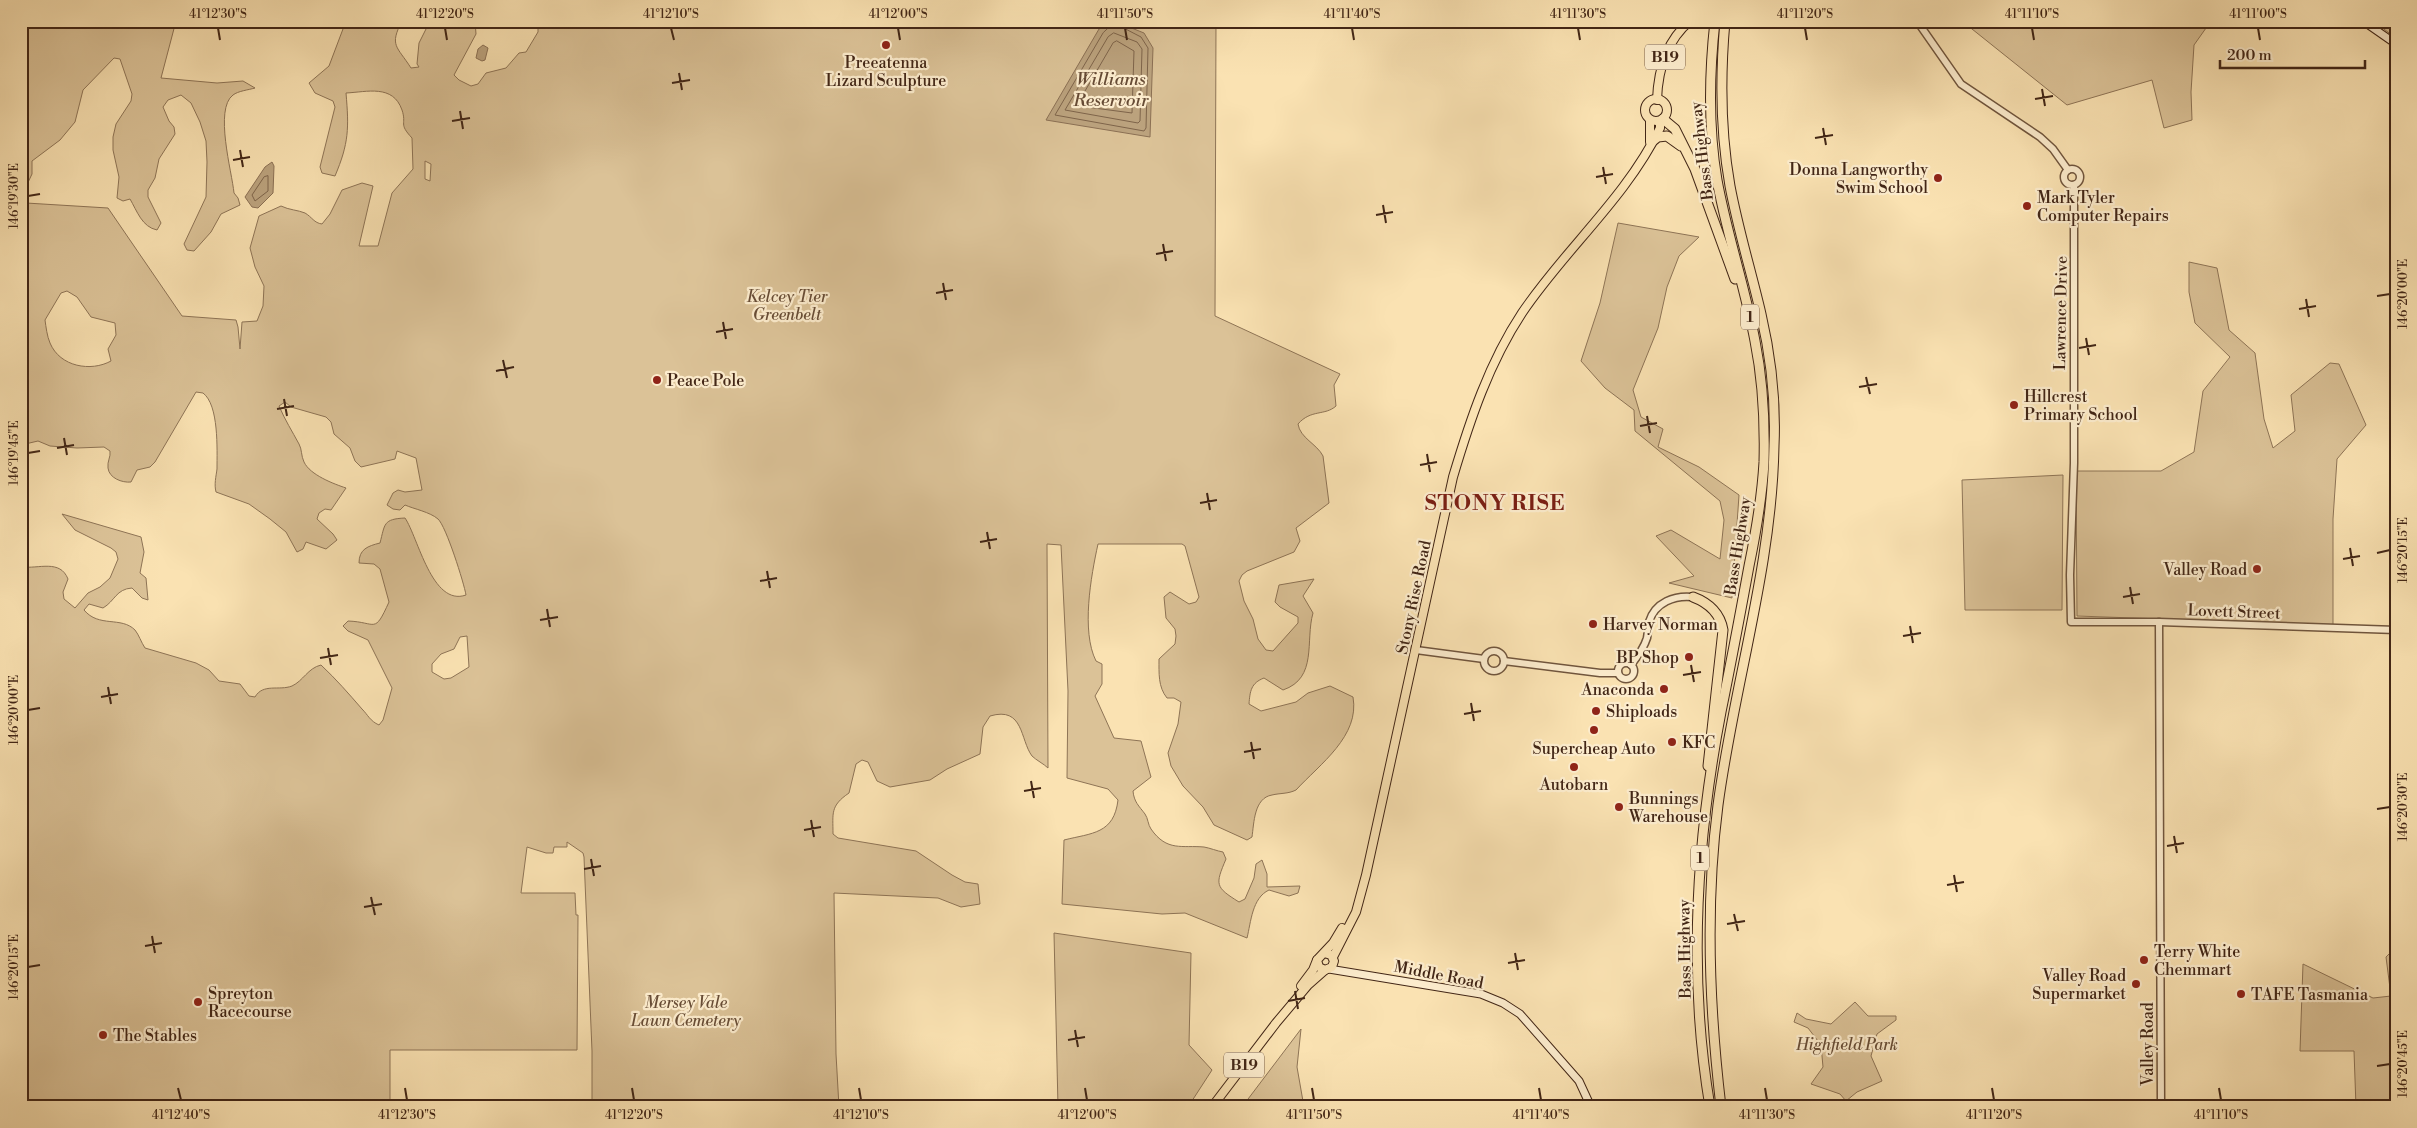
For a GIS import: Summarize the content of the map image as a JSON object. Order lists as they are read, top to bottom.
{
  "streets": {
    "highway": ["Bass Highway", "1"],
    "main road": ["B19", "Stony Rise Road", "Middle Road"],
    "street": ["Lawrence Drive", "Lovett Street", "Valley Road"]
  },
  "crossings": [
    ["B19", "Stony Rise Road"],
    ["B19", "Middle Road"],
    ["Lawrence Drive", "Lovett Street"],
    ["Stony Rise Road", "Middle Road"],
    ["Lovett Street", "Valley Road"]
  ],
  "districts": ["STONY RISE"],
  "water": ["Williams Reservoir"],
  "parks": ["Kelcey Tier Greenbelt", "Mersey Vale Lawn Cemetery", "Highfield Park"],
  "places": [
    "Preeatenna Lizard Sculpture",
    "Donna Langworthy Swim School",
    "Mark Tyler Computer Repairs",
    "Peace Pole",
    "Hillcrest Primary School",
    "Valley Road",
    "Harvey Norman",
    "BP Shop",
    "Anaconda",
    "Shiploads",
    "Supercheap Auto",
    "KFC",
    "Autobarn",
    "Bunnings Warehouse",
    "Terry White Chemmart",
    "Valley Road Supermarket",
    "TAFE Tasmania",
    "Spreyton Racecourse",
    "The Stables"
  ],
  "scale_bar": "200 m",
  "coordinates": [
    "41°12'30\"S",
    "41°12'20\"S",
    "41°12'10\"S",
    "41°12'00\"S",
    "41°11'50\"S",
    "41°11'40\"S",
    "41°11'30\"S",
    "41°11'20\"S",
    "41°11'10\"S",
    "41°11'00\"S",
    "146°19'30\"E",
    "146°20'00\"E",
    "146°19'45\"E",
    "146°20'15\"E",
    "146°20'30\"E",
    "146°20'45\"E",
    "41°12'40\"S"
  ]
}
